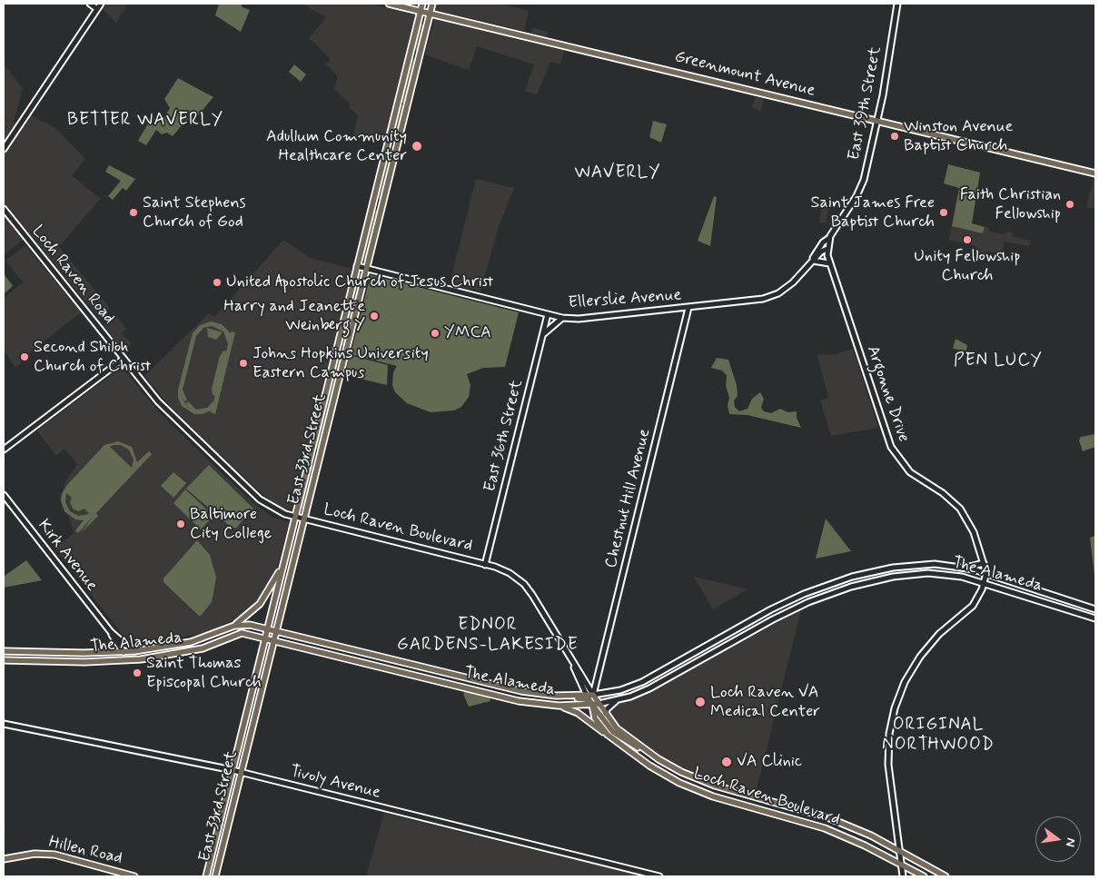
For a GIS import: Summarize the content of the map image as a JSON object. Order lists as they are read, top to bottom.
{
  "streets": {
    "main road": [
      "Greenmount Avenue",
      "East 39th Street",
      "Loch Raven Road",
      "Ellerslie Avenue",
      "Argonne Drive",
      "East 36th Street",
      "East 33rd Street",
      "Chestnut Hill Avenue",
      "Loch Raven Boulevard",
      "Kirk Avenue",
      "The Alameda",
      "Tivoly Avenue",
      "Hillen Road"
    ]
  },
  "crossings": [
    ["Greenmount Avenue", "East 39th Street"],
    ["Greenmount Avenue", "East 33rd Street"],
    ["East 39th Street", "Argonne Drive"],
    ["Loch Raven Road", "Loch Raven Boulevard"],
    ["Ellerslie Avenue", "Argonne Drive"],
    ["Ellerslie Avenue", "East 36th Street"],
    ["Ellerslie Avenue", "East 33rd Street"],
    ["Ellerslie Avenue", "Chestnut Hill Avenue"],
    ["Argonne Drive", "Loch Raven Boulevard"],
    ["Argonne Drive", "The Alameda"],
    ["East 36th Street", "Loch Raven Boulevard"],
    ["East 33rd Street", "Loch Raven Boulevard"],
    ["East 33rd Street", "The Alameda"],
    ["East 33rd Street", "Tivoly Avenue"],
    ["Chestnut Hill Avenue", "Loch Raven Boulevard"],
    ["Chestnut Hill Avenue", "The Alameda"],
    ["Loch Raven Boulevard", "The Alameda"],
    ["Kirk Avenue", "The Alameda"]
  ],
  "districts": [
    "BETTER WAVERLY",
    "WAVERLY",
    "PEN LUCY",
    "EDNOR GARDENS-LAKESIDE",
    "ORIGINAL NORTHWOOD"
  ],
  "places": [
    "Winston Avenue Baptist Church",
    "Adullum Community Healthcare Center",
    "Faith Christian Fellowship",
    "Saint Stephens Church of God",
    "Saint James Free Baptist Church",
    "Unity Fellowship Church",
    "United Apostolic Church of Jesus Christ",
    "Harry and Jeanette Weinberg Y",
    "YMCA",
    "Second Shiloh Church of Christ",
    "Johns Hopkins University Eastern Campus",
    "Baltimore City College",
    "Saint Thomas Episcopal Church",
    "Loch Raven VA Medical Center",
    "VA Clinic"
  ],
  "north": "right"
}
